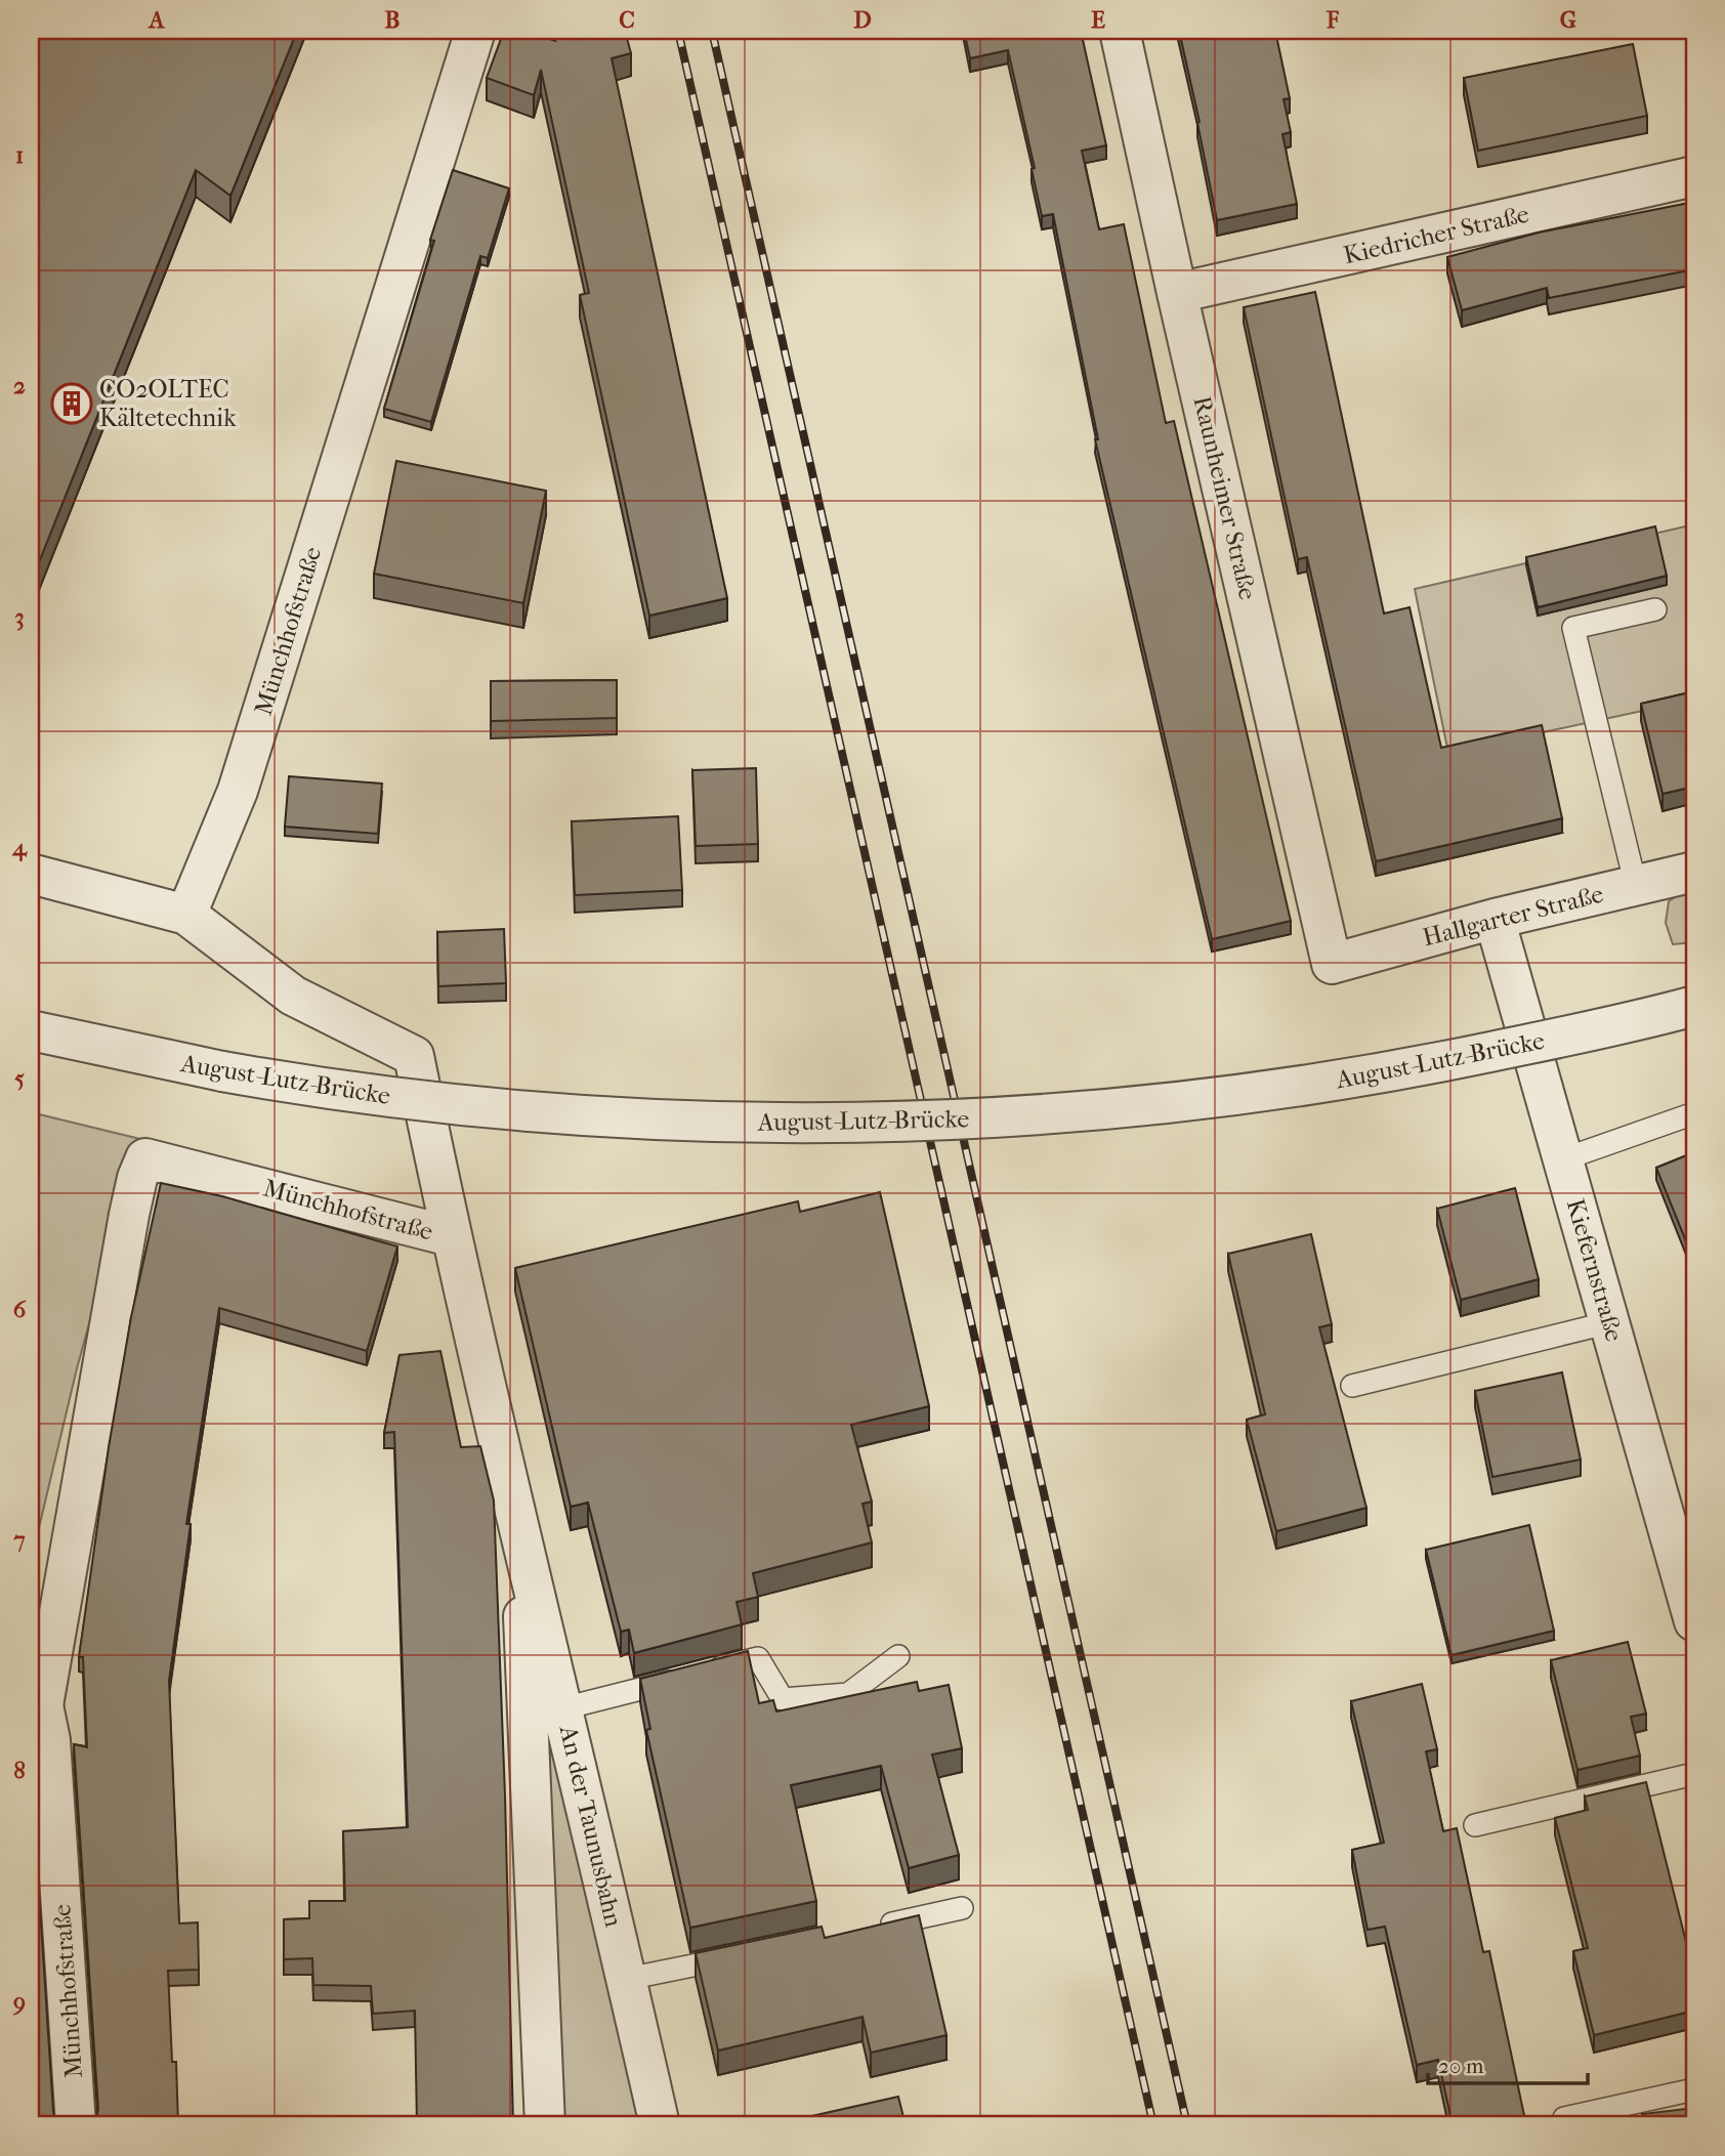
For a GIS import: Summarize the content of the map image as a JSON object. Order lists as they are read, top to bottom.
{
  "streets": {
    "street": [
      "Kiedricher Straße",
      "Raunheimer Straße",
      "Münchhofstraße",
      "Hallgarter Straße",
      "August-Lutz-Brücke",
      "Kiefernstraße",
      "An der Taunusbahn"
    ]
  },
  "crossings": [
    ["Kiedricher Straße", "Raunheimer Straße"],
    ["Raunheimer Straße", "Hallgarter Straße"],
    ["Münchhofstraße", "An der Taunusbahn"],
    ["Hallgarter Straße", "Kiefernstraße"]
  ],
  "places": {
    "building": ["CO2OLTEC Kältetechnik"]
  },
  "scale_bar": "20 m",
  "grid": {
    "columns": [
      "A",
      "B",
      "C",
      "D",
      "E",
      "F",
      "G"
    ],
    "rows": [
      "1",
      "2",
      "3",
      "4",
      "5",
      "6",
      "7",
      "8",
      "9"
    ]
  }
}
